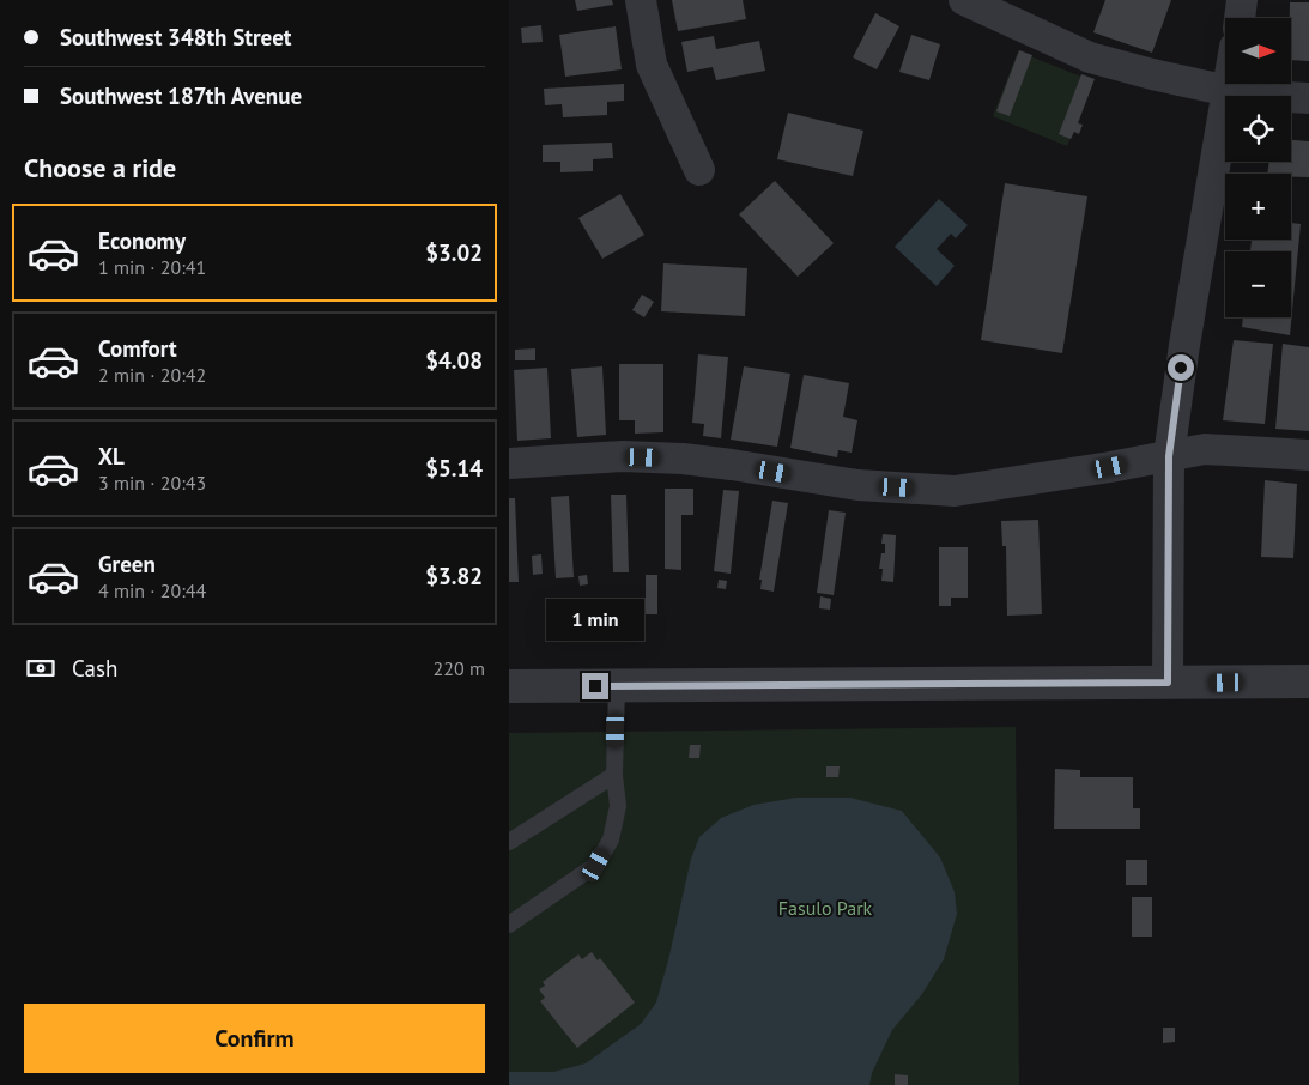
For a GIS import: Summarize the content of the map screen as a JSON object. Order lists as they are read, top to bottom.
{
  "parks": ["Fasulo Park"],
  "north": "right",
  "page": {
    "banner": ["Southwest 348th Street", "Southwest 187th Avenue"],
    "map_buttons": ["+", "−"],
    "heading": "Choose a ride",
    "list": [
      {
        "name": "Economy",
        "note": "1 min · 20:41",
        "value": "$3.02"
      },
      {
        "name": "Comfort",
        "note": "2 min · 20:42",
        "value": "$4.08"
      },
      {
        "name": "XL",
        "note": "3 min · 20:43",
        "value": "$5.14"
      },
      {
        "name": "Green",
        "note": "4 min · 20:44",
        "value": "$3.82"
      }
    ],
    "bubble": "1 min",
    "pay": ["Cash", "220 m"],
    "buttons": "Confirm"
  }
}
